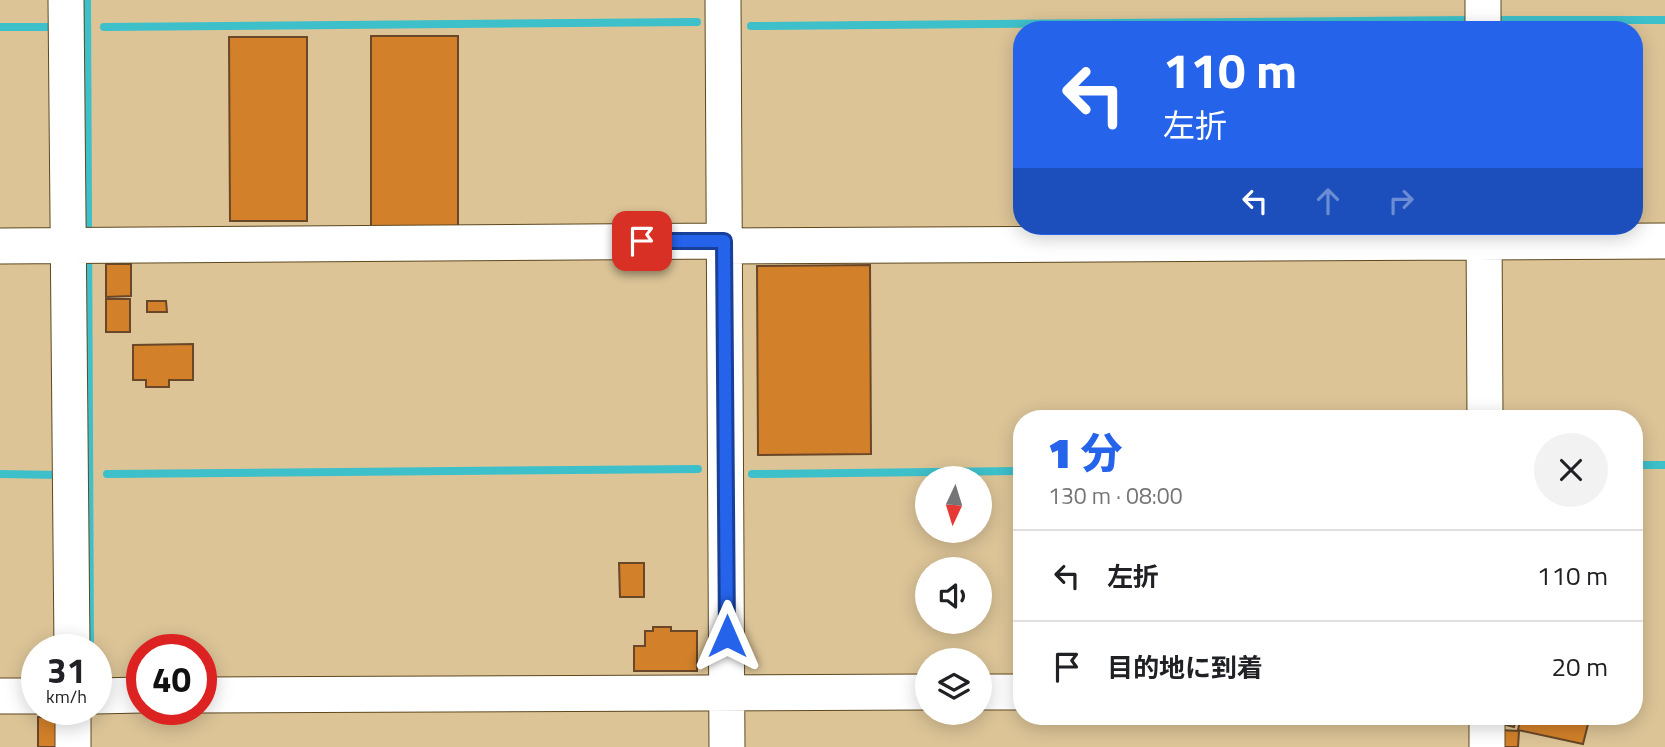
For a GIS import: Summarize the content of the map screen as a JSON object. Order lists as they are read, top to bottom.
{
  "north": "bottom",
  "page": {
    "turn": ["110 m", "左折"],
    "heading": ["1 分", "130 m · 08:00"],
    "list": [
      {
        "name": "左折",
        "value": "110 m"
      },
      {
        "name": "目的地に到着",
        "value": "20 m"
      }
    ],
    "speed": "31 km/h",
    "limit": "40"
  }
}
